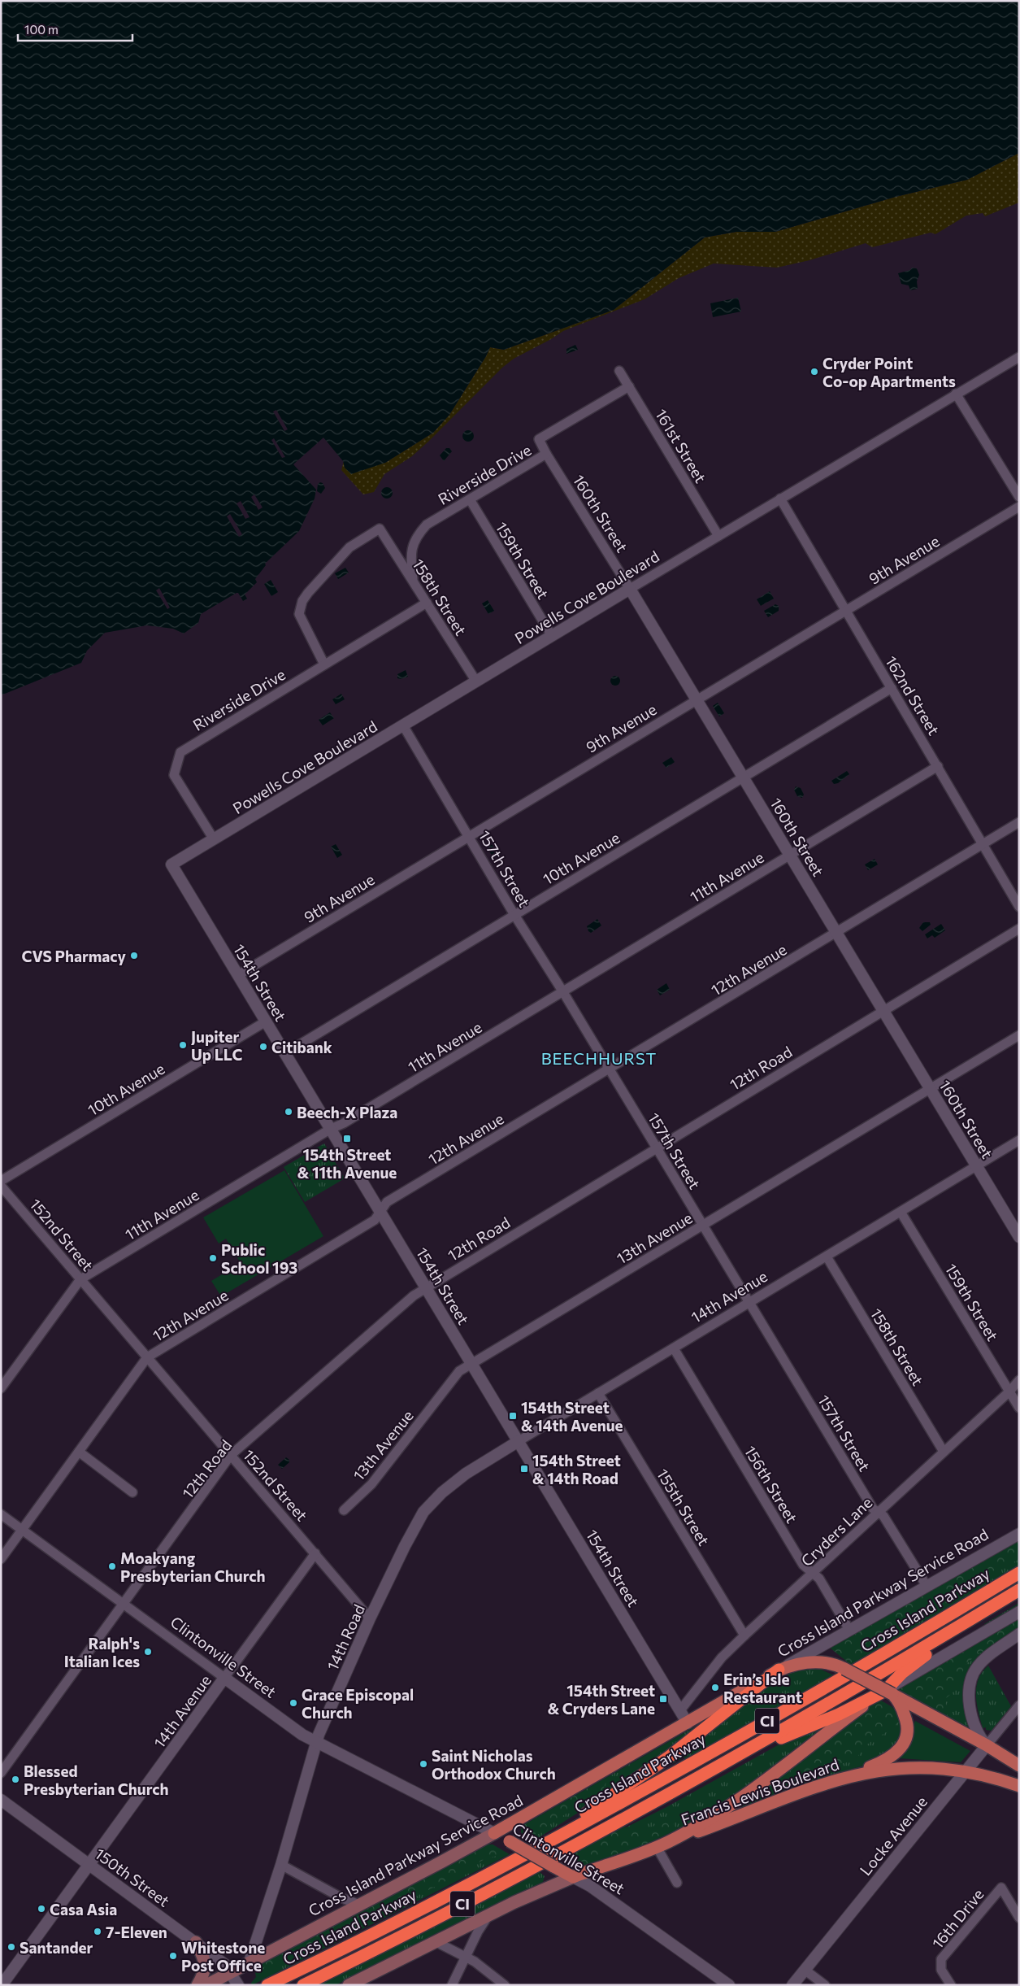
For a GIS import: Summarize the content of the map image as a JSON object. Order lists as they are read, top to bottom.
{
  "streets": {
    "highway": ["Cross Island Parkway", "CI"],
    "main road": ["Cross Island Parkway Service Road", "Clintonville Street", "Francis Lewis Boulevard"],
    "street": [
      "161st Street",
      "Riverside Drive",
      "160th Street",
      "9th Avenue",
      "159th Street",
      "158th Street",
      "Powells Cove Boulevard",
      "162nd Street",
      "10th Avenue",
      "157th Street",
      "11th Avenue",
      "12th Avenue",
      "154th Street",
      "12th Road",
      "152nd Street",
      "13th Avenue",
      "14th Avenue",
      "156th Street",
      "155th Street",
      "Cryders Lane",
      "14th Road",
      "Locke Avenue",
      "150th Street",
      "16th Drive"
    ]
  },
  "crossings": [
    ["161st Street", "Riverside Drive"],
    ["161st Street", "Powells Cove Boulevard"],
    ["Riverside Drive", "160th Street"],
    ["Riverside Drive", "159th Street"],
    ["Riverside Drive", "158th Street"],
    ["Riverside Drive", "Powells Cove Boulevard"],
    ["160th Street", "9th Avenue"],
    ["160th Street", "Powells Cove Boulevard"],
    ["160th Street", "10th Avenue"],
    ["160th Street", "11th Avenue"],
    ["160th Street", "12th Avenue"],
    ["160th Street", "12th Road"],
    ["160th Street", "13th Avenue"],
    ["160th Street", "14th Avenue"],
    ["9th Avenue", "162nd Street"],
    ["9th Avenue", "157th Street"],
    ["9th Avenue", "154th Street"],
    ["159th Street", "Powells Cove Boulevard"],
    ["159th Street", "14th Avenue"],
    ["159th Street", "Cryders Lane"],
    ["158th Street", "Powells Cove Boulevard"],
    ["158th Street", "14th Avenue"],
    ["158th Street", "Cryders Lane"],
    ["Powells Cove Boulevard", "162nd Street"],
    ["Powells Cove Boulevard", "157th Street"],
    ["Powells Cove Boulevard", "154th Street"],
    ["162nd Street", "10th Avenue"],
    ["162nd Street", "11th Avenue"],
    ["162nd Street", "12th Avenue"],
    ["10th Avenue", "157th Street"],
    ["10th Avenue", "154th Street"],
    ["157th Street", "11th Avenue"],
    ["157th Street", "12th Avenue"],
    ["157th Street", "12th Road"],
    ["157th Street", "13th Avenue"],
    ["157th Street", "14th Avenue"],
    ["157th Street", "Cryders Lane"],
    ["157th Street", "Cross Island Parkway Service Road"],
    ["11th Avenue", "154th Street"],
    ["11th Avenue", "152nd Street"],
    ["12th Avenue", "154th Street"],
    ["12th Avenue", "152nd Street"],
    ["12th Avenue", "Clintonville Street"],
    ["154th Street", "12th Road"],
    ["154th Street", "13th Avenue"],
    ["154th Street", "14th Avenue"],
    ["154th Street", "Cryders Lane"],
    ["154th Street", "Cross Island Parkway Service Road"],
    ["12th Road", "152nd Street"],
    ["12th Road", "Clintonville Street"],
    ["152nd Street", "14th Avenue"],
    ["152nd Street", "14th Road"],
    ["14th Avenue", "156th Street"],
    ["14th Avenue", "155th Street"],
    ["14th Avenue", "14th Road"],
    ["14th Avenue", "Clintonville Street"],
    ["14th Avenue", "150th Street"],
    ["156th Street", "Cryders Lane"],
    ["156th Street", "Cross Island Parkway Service Road"],
    ["155th Street", "Cryders Lane"],
    ["Cross Island Parkway Service Road", "14th Road"],
    ["Cross Island Parkway Service Road", "Clintonville Street"],
    ["Cross Island Parkway Service Road", "150th Street"],
    ["14th Road", "Clintonville Street"],
    ["Francis Lewis Boulevard", "Locke Avenue"]
  ],
  "districts": ["BEECHHURST"],
  "places": {
    "other": [
      "Cryder Point Co-op Apartments",
      "CVS Pharmacy",
      "Jupiter Up LLC",
      "Citibank",
      "Beech-X Plaza",
      "Public School 193",
      "Moakyang Presbyterian Church",
      "Ralph's Italian Ices",
      "Erin’s Isle Restaurant",
      "Grace Episcopal Church",
      "Saint Nicholas Orthodox Church",
      "Blessed Presbyterian Church",
      "Casa Asia",
      "7-Eleven",
      "Santander",
      "Whitestone Post Office"
    ],
    "transit": [
      "154th Street & 11th Avenue",
      "154th Street & 14th Avenue",
      "154th Street & 14th Road",
      "154th Street & Cryders Lane"
    ]
  },
  "scale_bar": "100 m"
}
